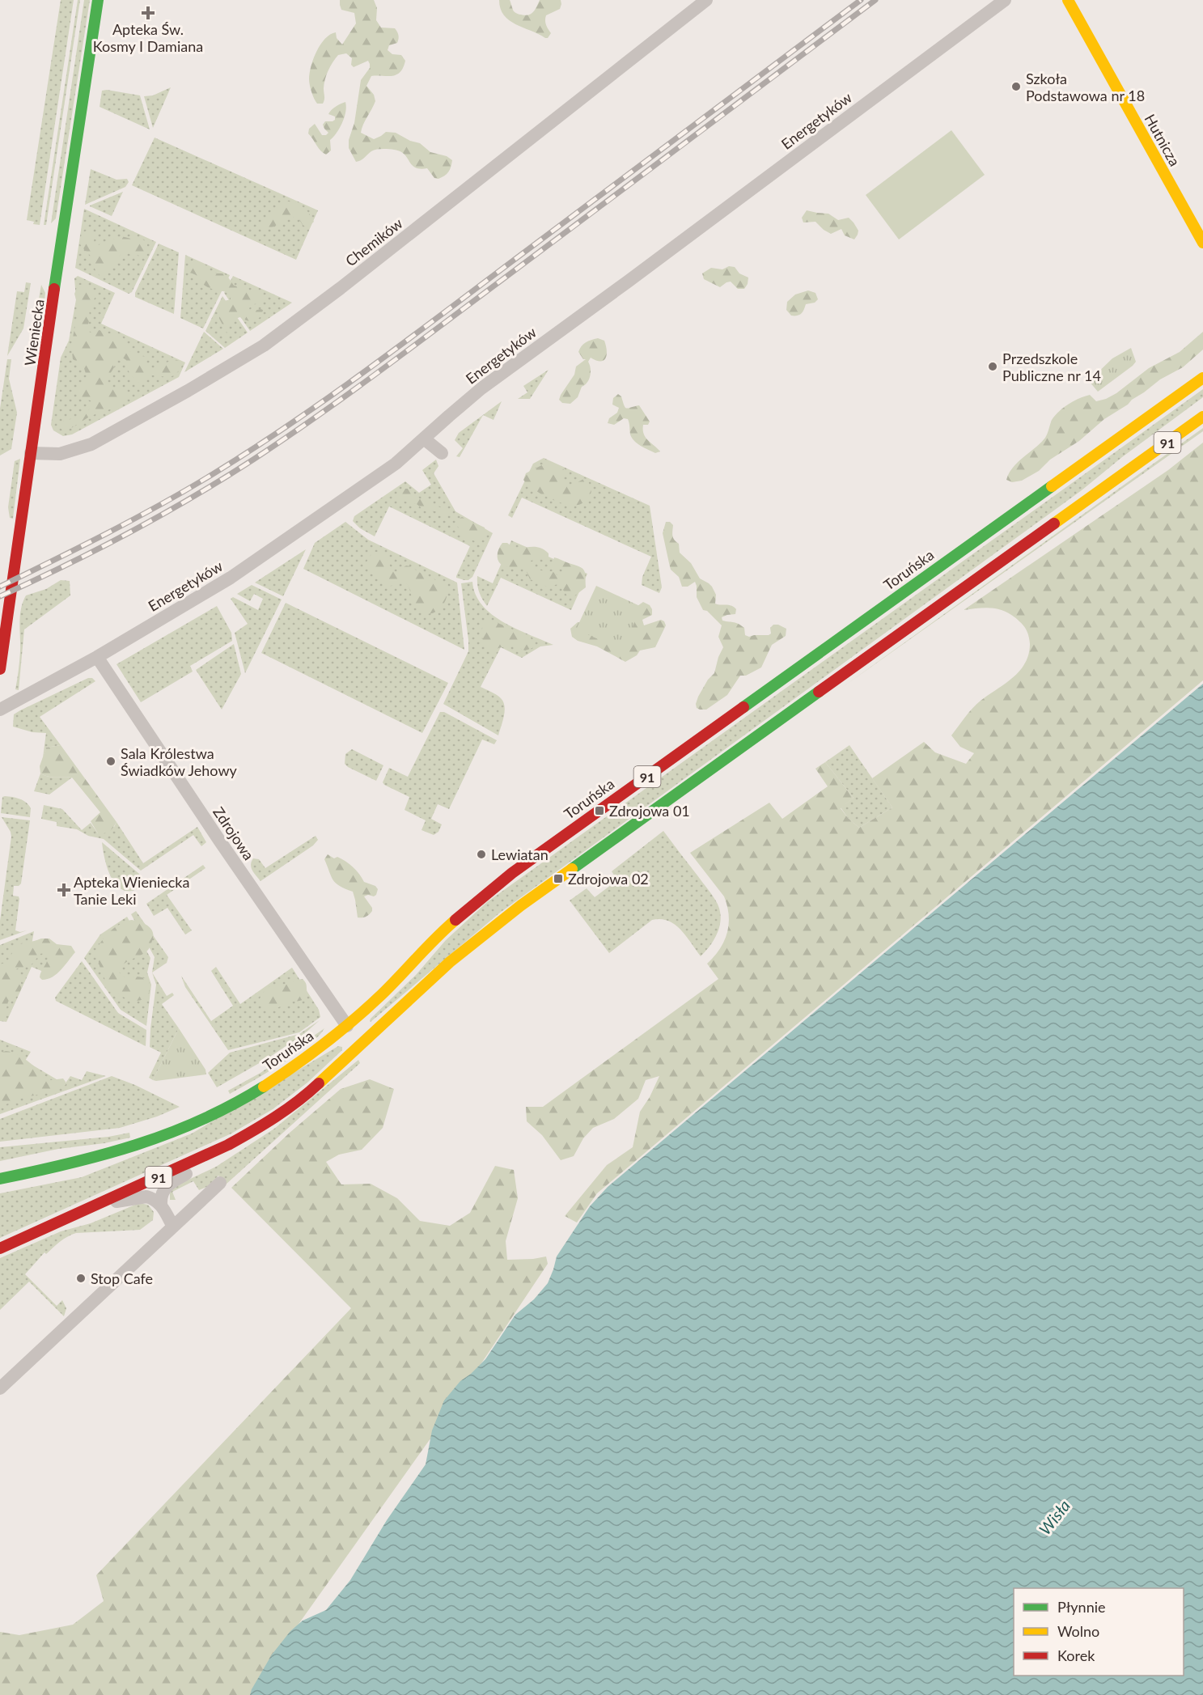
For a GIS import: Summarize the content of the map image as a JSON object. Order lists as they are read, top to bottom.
{
  "streets": {
    "main road": [
      "Hutnicza",
      "Wieniecka",
      "91",
      "Toruńska"
    ],
    "street": ["Energetyków", "Chemików", "Zdrojowa"]
  },
  "crossings": [
    ["Energetyków", "Zdrojowa"],
    ["Chemików", "Wieniecka"],
    ["Toruńska", "Zdrojowa"]
  ],
  "water": ["Wisła"],
  "places": {
    "health": ["Apteka Św. Kosmy I Damiana", "Apteka Wieniecka Tanie Leki"],
    "other": [
      "Szkoła Podstawowa nr 18",
      "Przedszkole Publiczne nr 14",
      "Sala Królestwa Świadków Jehowy",
      "Lewiatan",
      "Stop Cafe"
    ],
    "transit": ["Zdrojowa 01", "Zdrojowa 02"]
  },
  "legend": ["Płynnie", "Wolno", "Korek"]
}
